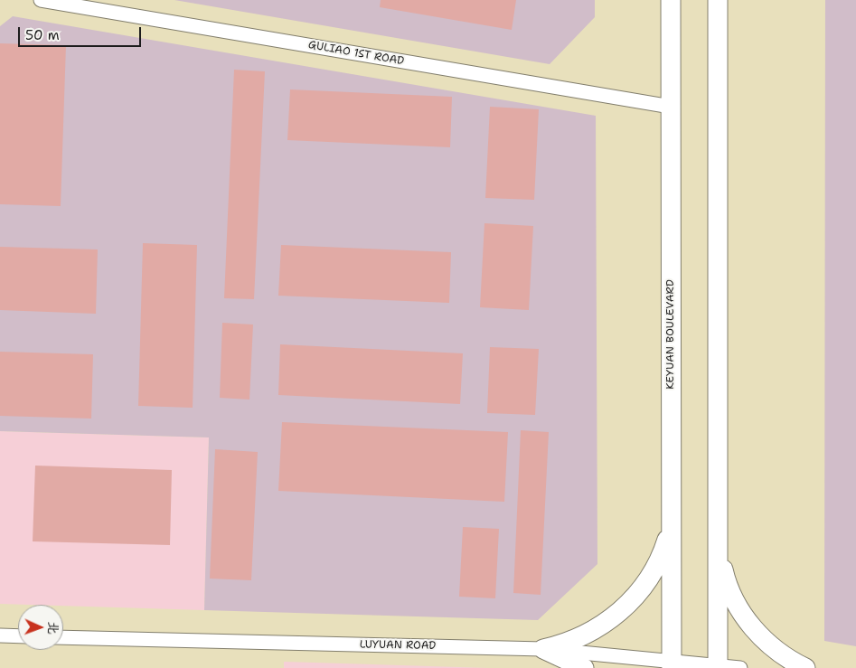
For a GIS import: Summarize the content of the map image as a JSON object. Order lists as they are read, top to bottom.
{
  "streets": {
    "street": ["GULIAO 1ST ROAD", "KEYUAN BOULEVARD", "LUYUAN ROAD"]
  },
  "crossings": [
    ["GULIAO 1ST ROAD", "KEYUAN BOULEVARD"],
    ["KEYUAN BOULEVARD", "LUYUAN ROAD"]
  ],
  "scale_bar": "50 m",
  "north": "right"
}
